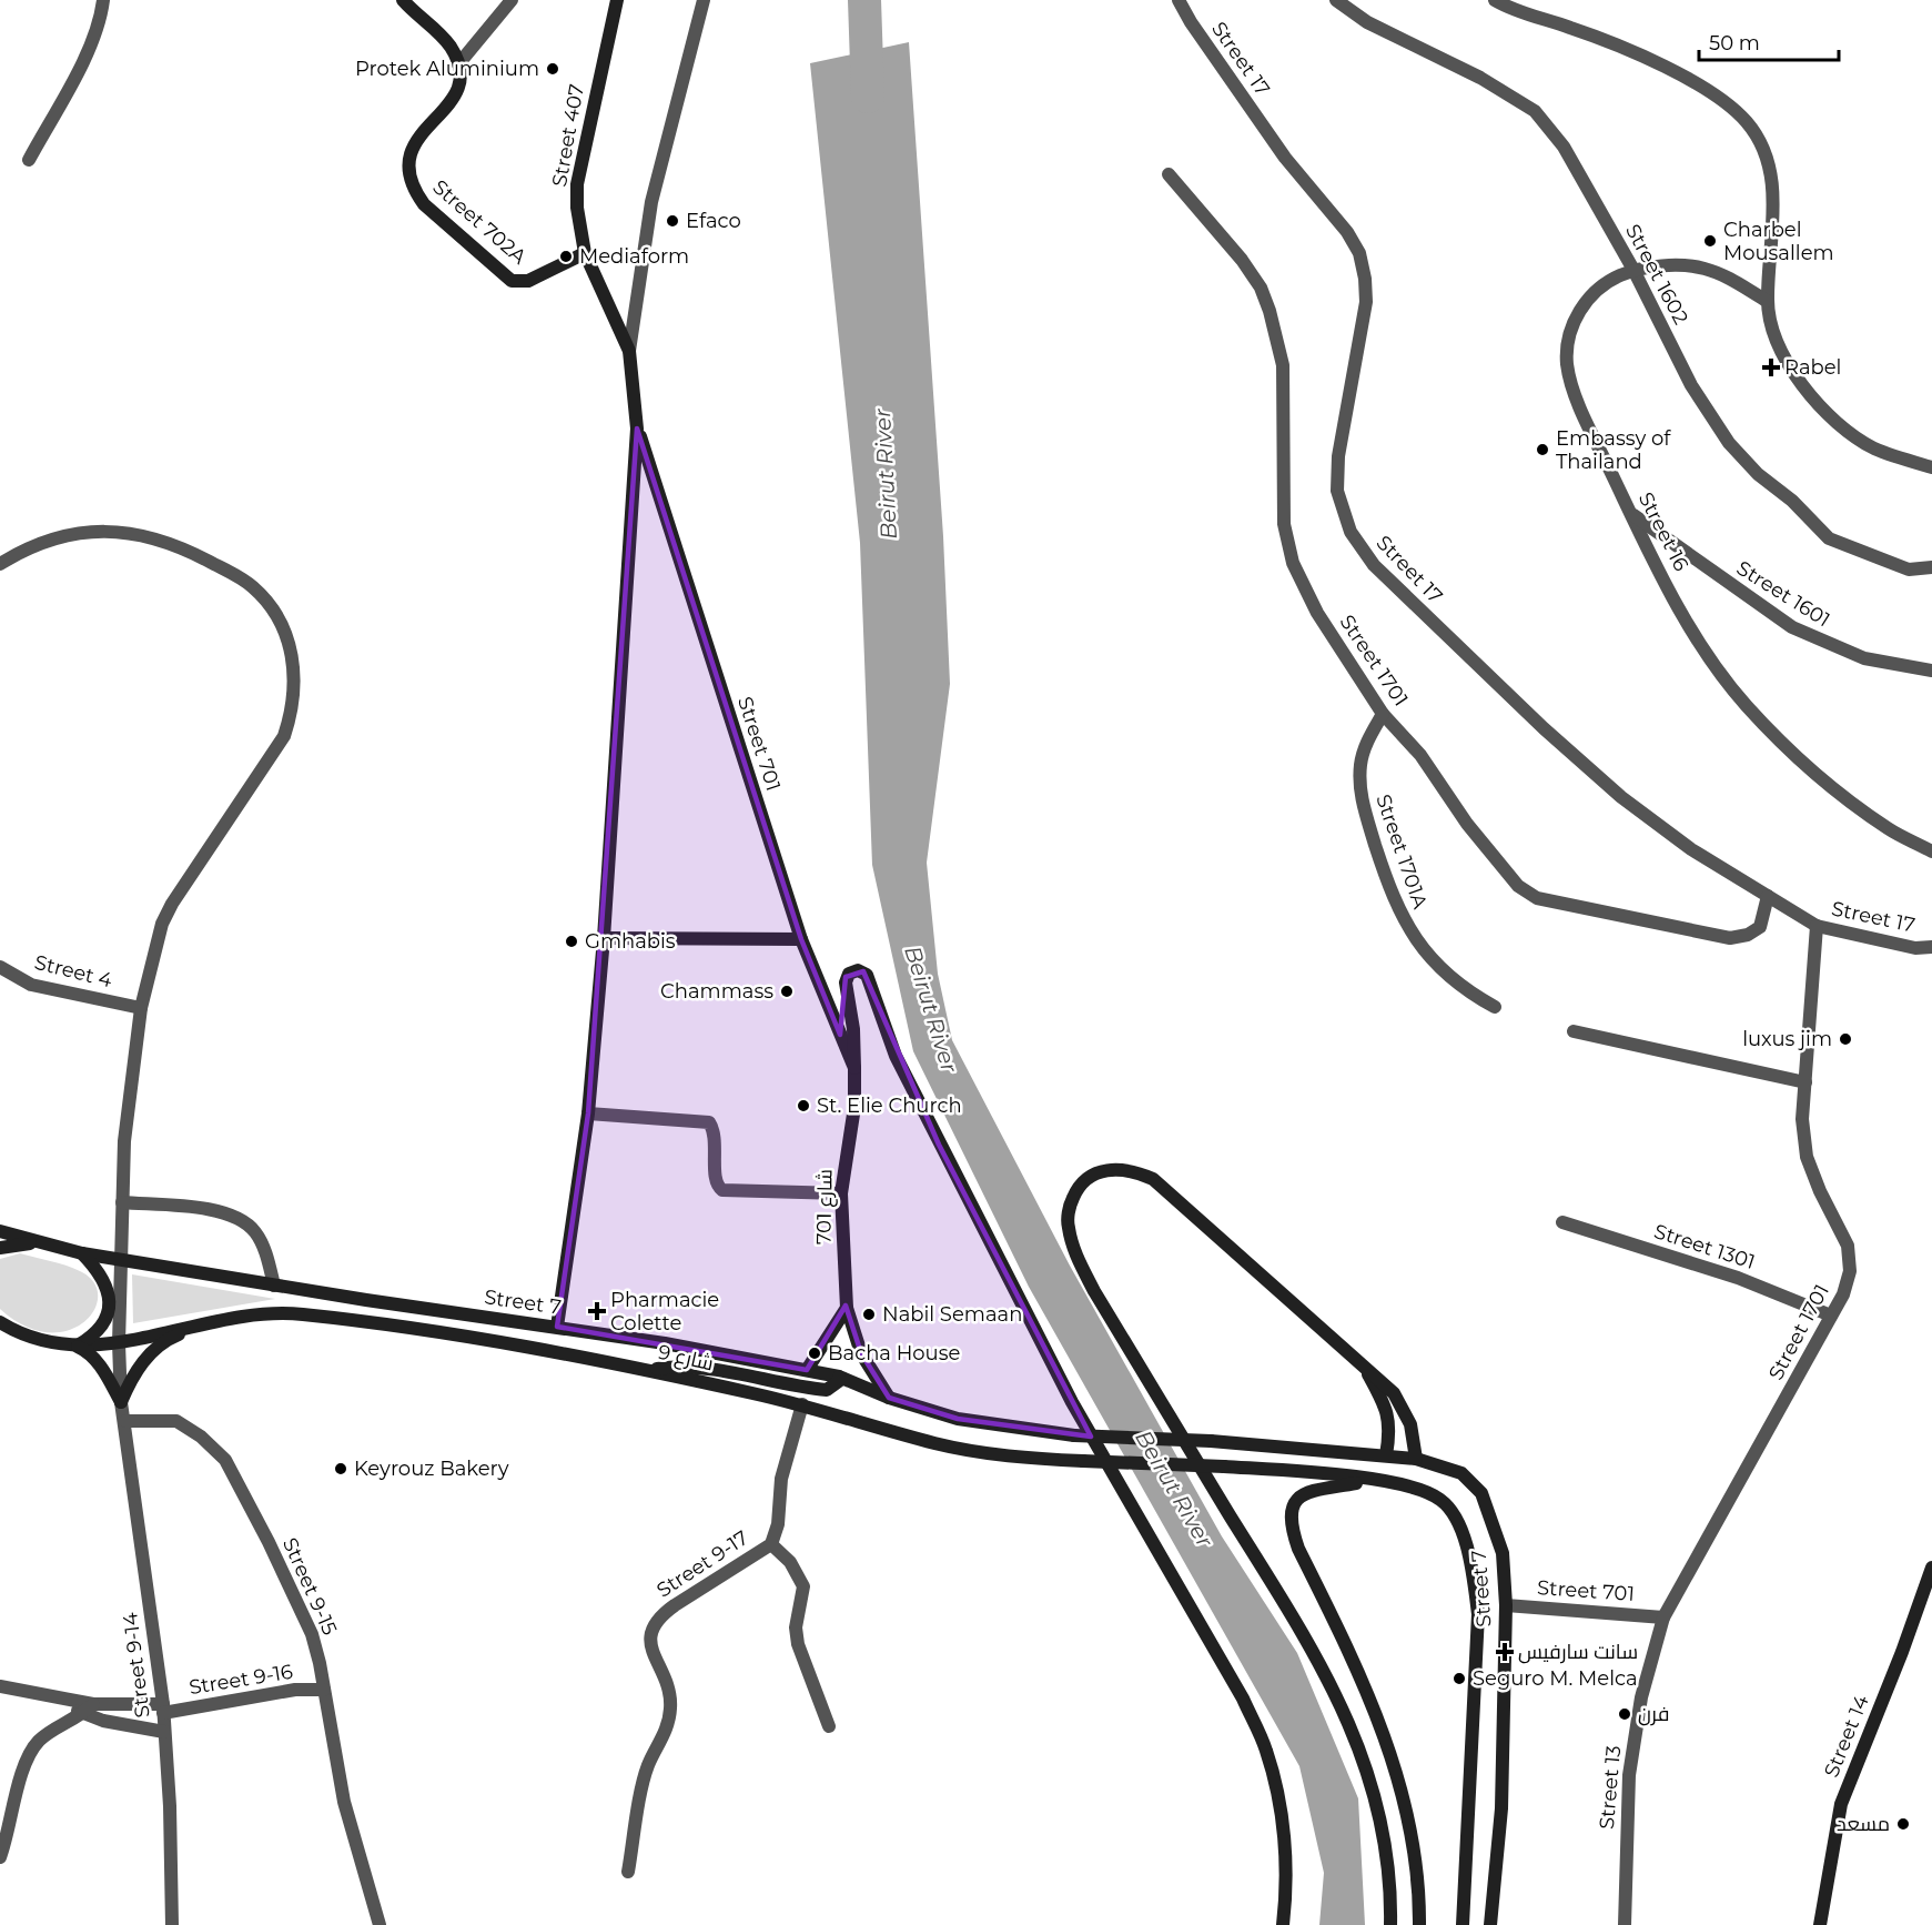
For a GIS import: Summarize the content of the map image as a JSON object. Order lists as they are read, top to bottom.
{
  "streets": {
    "street": [
      "Street 17",
      "Street 407",
      "Street 702A",
      "Street 1602",
      "Street 16",
      "Street 1601",
      "Street 1701",
      "Street 701",
      "Street 1701A",
      "Street 4",
      "شارع 701",
      "Street 1301",
      "Street 7",
      "شارع 9",
      "Street 9-17",
      "Street 9-15",
      "Street 9-14",
      "Street 9-16",
      "Street 14",
      "Street 13"
    ]
  },
  "crossings": [
    ["Street 17", "Street 1701"],
    ["Street 407", "Street 702A"],
    ["Street 407", "Street 701"],
    ["Street 1602", "Street 16"],
    ["Street 16", "Street 1601"],
    ["Street 1701", "Street 701"],
    ["Street 1701", "Street 1701A"],
    ["Street 1701", "Street 1301"],
    ["Street 1701", "Street 13"],
    ["Street 701", "شارع 701"],
    ["Street 701", "Street 7"],
    ["Street 701", "Street 13"],
    ["Street 4", "Street 9-14"],
    ["شارع 701", "Street 7"],
    ["Street 7", "شارع 9"],
    ["Street 7", "Street 9-14"],
    ["شارع 9", "Street 9-17"],
    ["Street 9-15", "Street 9-14"],
    ["Street 9-15", "Street 9-16"],
    ["Street 9-14", "Street 9-16"]
  ],
  "water": ["Beirut River"],
  "places": {
    "other": [
      "Protek Aluminium",
      "Efaco",
      "Charbel Mousallem",
      "Mediaform",
      "Embassy of Thailand",
      "Gmhabis",
      "Chammass",
      "luxus jim",
      "St. Elie Church",
      "Nabil Semaan",
      "Bacha House",
      "Keyrouz Bakery",
      "Seguro M. Melca",
      "فرن",
      "مسعد"
    ],
    "health": ["Rabel", "Pharmacie Colette", "سانت سارفيس"]
  },
  "scale_bar": "50 m"
}
